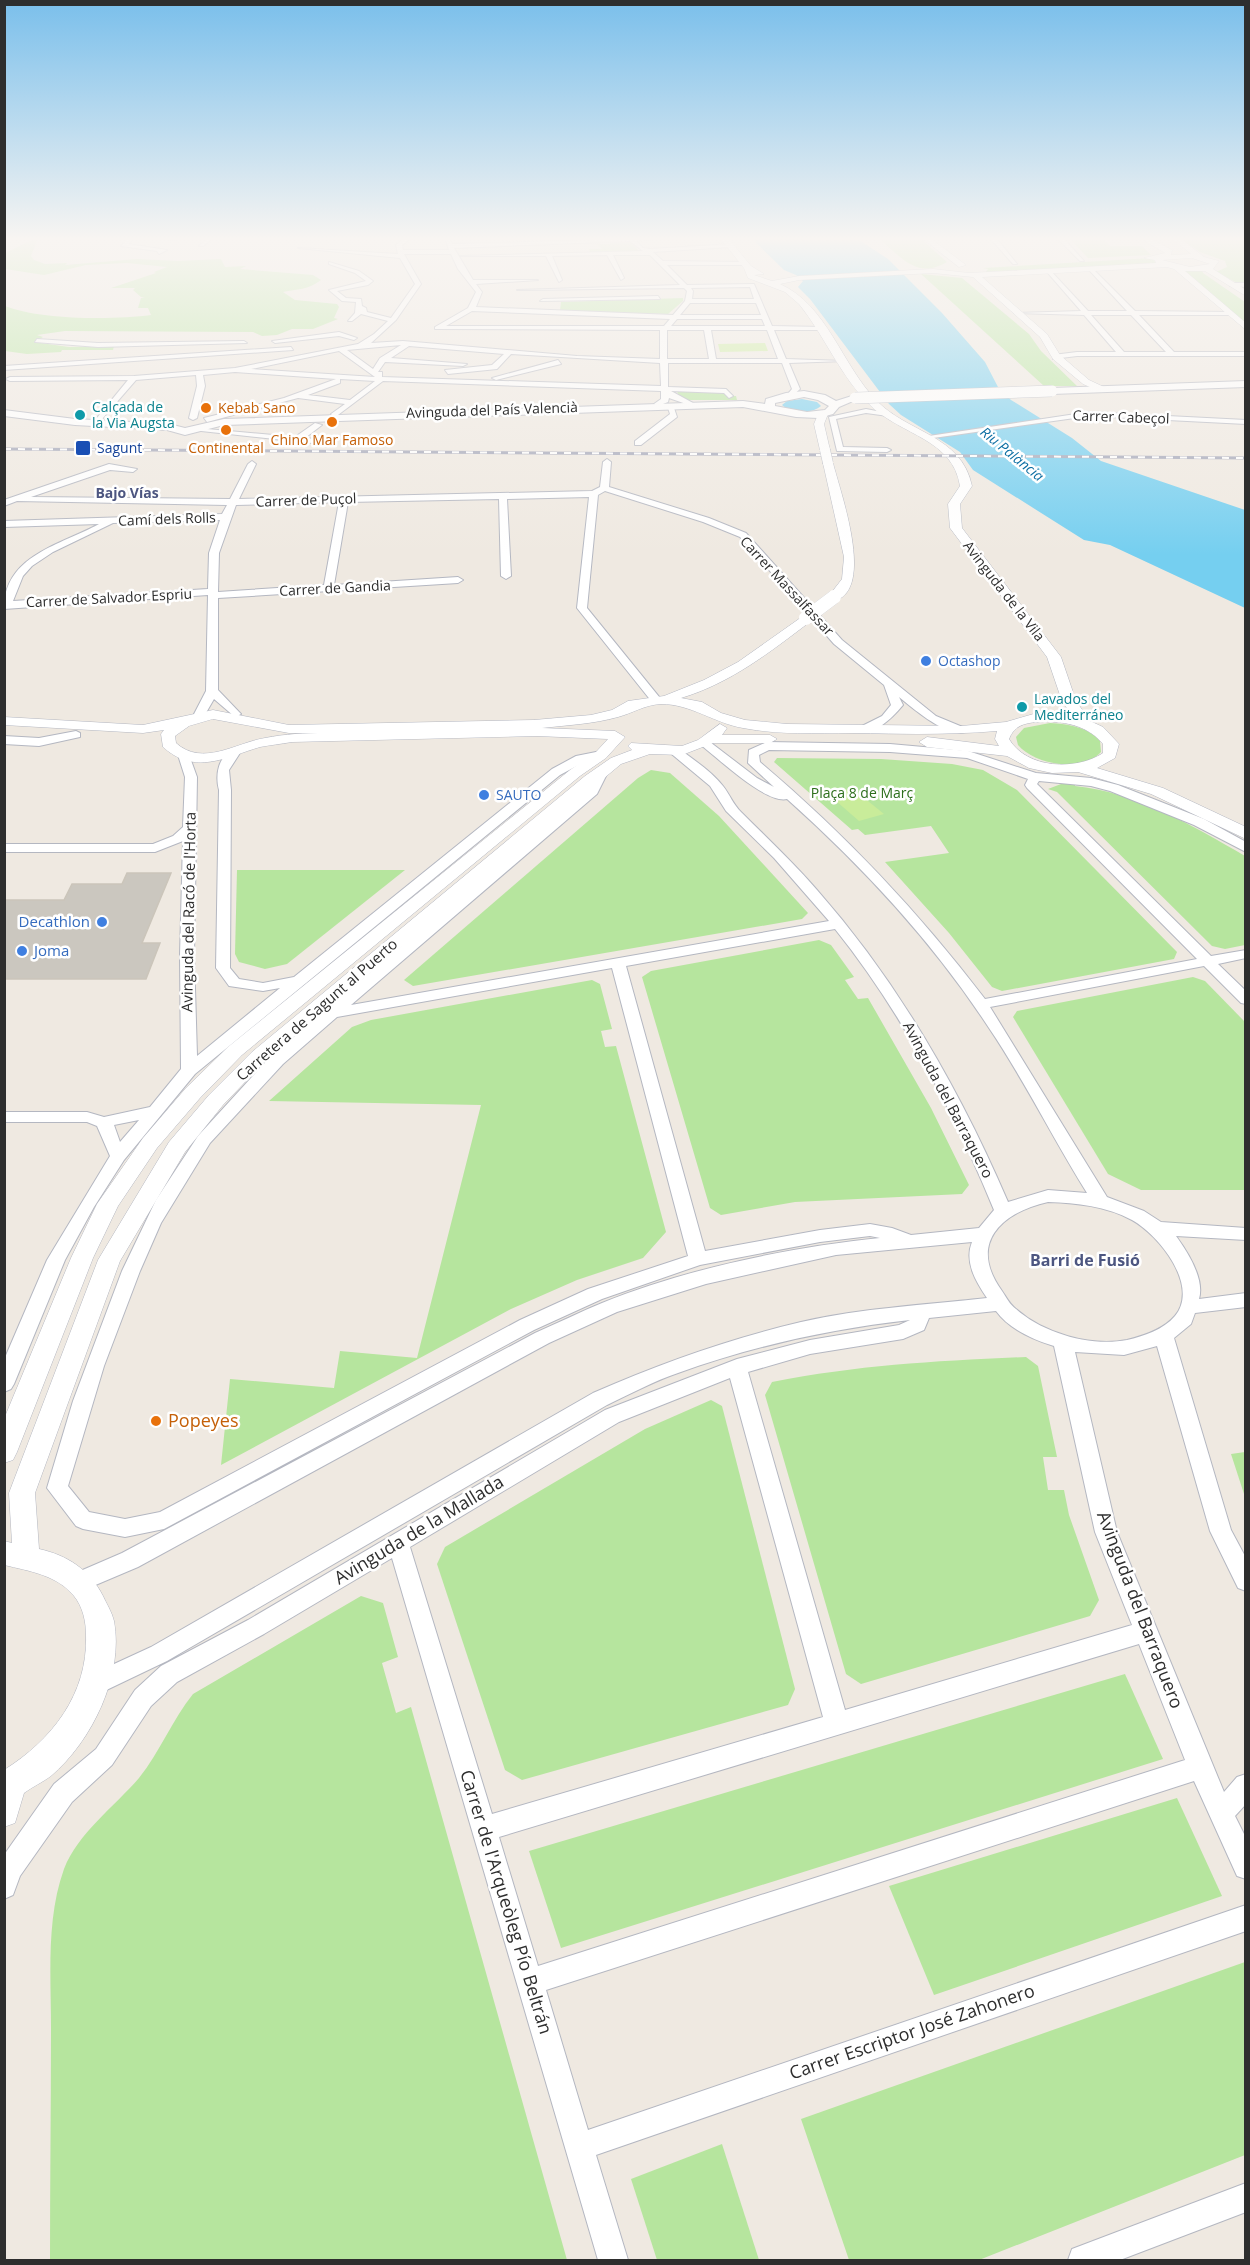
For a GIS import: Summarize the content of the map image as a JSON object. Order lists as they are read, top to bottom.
{
  "streets": {
    "main road": ["Avinguda del País Valencià"],
    "street": [
      "Carrer Cabeçol",
      "Carrer de Puçol",
      "Camí dels Rolls",
      "Carrer Massalfassar",
      "Carrer de Gandia",
      "Avinguda de la Vila",
      "Carrer de Salvador Espriu",
      "Avinguda del Racó de l'Horta",
      "Carretera de Sagunt al Puerto",
      "Avinguda del Barraquero",
      "Avinguda de la Mallada",
      "Carrer de l'Arqueòleg Pío Beltrán",
      "Carrer Escriptor José Zahonero"
    ]
  },
  "crossings": [
    ["Carrer Cabeçol", "Avinguda de la Vila"],
    ["Carrer de Puçol", "Camí dels Rolls"],
    ["Carrer de Puçol", "Carrer Massalfassar"],
    ["Carrer de Gandia", "Carrer de Salvador Espriu"],
    ["Avinguda del Barraquero", "Avinguda de la Mallada"],
    ["Avinguda de la Mallada", "Carrer de l'Arqueòleg Pío Beltrán"],
    ["Carrer de l'Arqueòleg Pío Beltrán", "Carrer Escriptor José Zahonero"]
  ],
  "districts": ["Bajo Vías", "Barri de Fusió"],
  "water": ["Riu Palància"],
  "parks": ["Plaça 8 de Març"],
  "places": {
    "other": [
      "Kebab Sano",
      "Calçada de la Via Augsta",
      "Chino Mar Famoso",
      "Continental",
      "Octashop",
      "Lavados del Mediterráneo",
      "SAUTO",
      "Decathlon",
      "Joma",
      "Popeyes"
    ],
    "transit": ["Sagunt"]
  }
}
